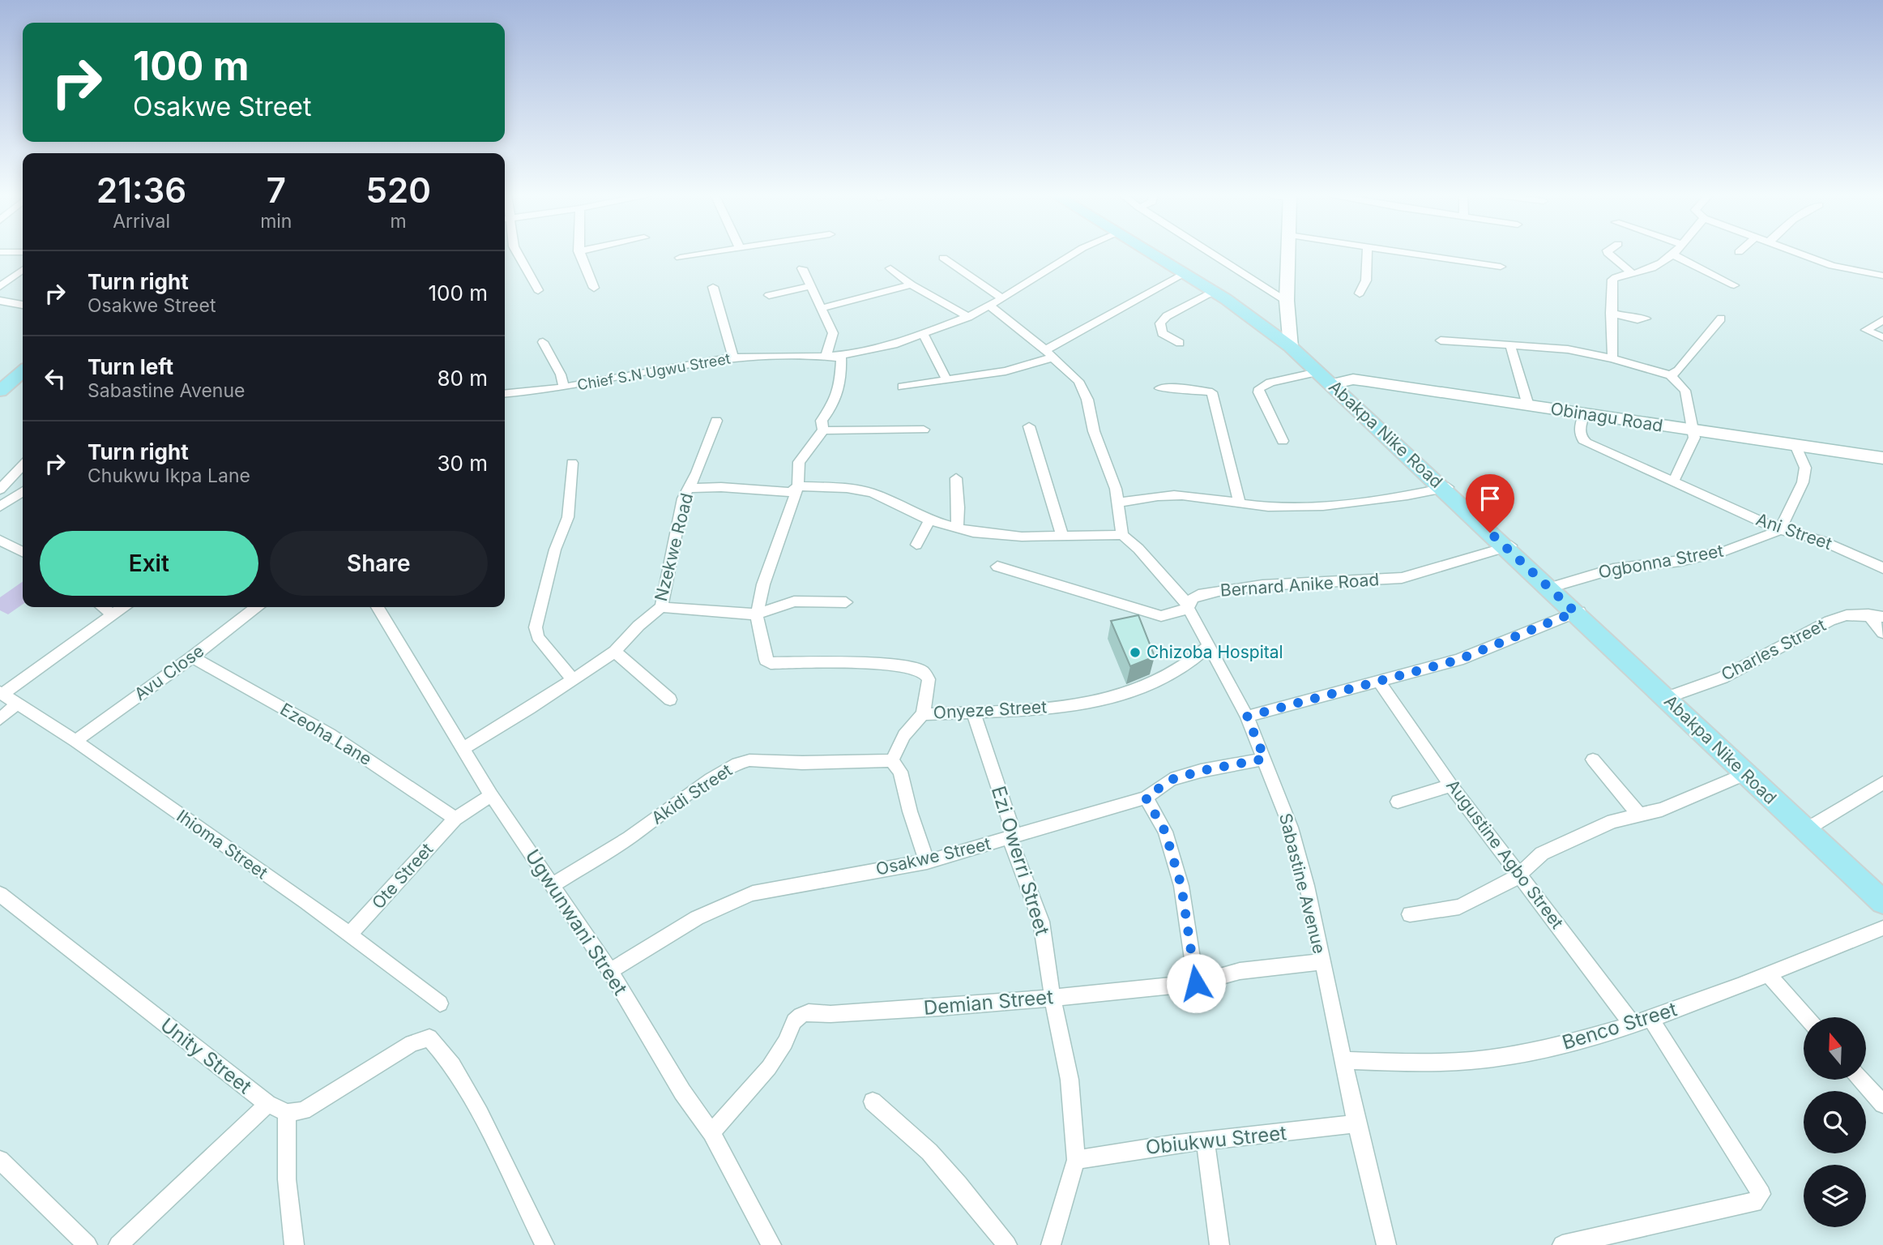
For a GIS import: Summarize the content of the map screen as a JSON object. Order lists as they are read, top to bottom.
{
  "streets": {
    "main road": ["Abakpa Nike Road"],
    "street": [
      "Chief S.N Ugwu Street",
      "Obinagu Road",
      "Ani Street",
      "Nzekwe Road",
      "Ogbonna Street",
      "Bernard Anike Road",
      "Charles Street",
      "Avu Close",
      "Onyeze Street",
      "Ezeoha Lane",
      "Akidi Street",
      "Ihioma Street",
      "Augustine Agbo Street",
      "Osakwe Street",
      "Ezi Owerri Street",
      "Ote Street",
      "Sabastine Avenue",
      "Ugwunwani Street",
      "Demian Street",
      "Benco Street",
      "Unity Street",
      "Obiukwu Street"
    ]
  },
  "crossings": [
    ["Obinagu Road", "Abakpa Nike Road"],
    ["Obinagu Road", "Ani Street"],
    ["Abakpa Nike Road", "Ogbonna Street"],
    ["Abakpa Nike Road", "Bernard Anike Road"],
    ["Abakpa Nike Road", "Charles Street"],
    ["Ani Street", "Ogbonna Street"],
    ["Nzekwe Road", "Ugwunwani Street"],
    ["Bernard Anike Road", "Sabastine Avenue"],
    ["Avu Close", "Ezeoha Lane"],
    ["Avu Close", "Ihioma Street"],
    ["Onyeze Street", "Ezi Owerri Street"],
    ["Onyeze Street", "Sabastine Avenue"],
    ["Ezeoha Lane", "Ote Street"],
    ["Akidi Street", "Ugwunwani Street"],
    ["Ihioma Street", "Ote Street"],
    ["Augustine Agbo Street", "Benco Street"],
    ["Osakwe Street", "Ezi Owerri Street"],
    ["Osakwe Street", "Sabastine Avenue"],
    ["Osakwe Street", "Ugwunwani Street"],
    ["Ezi Owerri Street", "Demian Street"],
    ["Ezi Owerri Street", "Obiukwu Street"],
    ["Ote Street", "Ugwunwani Street"],
    ["Sabastine Avenue", "Demian Street"],
    ["Sabastine Avenue", "Benco Street"],
    ["Sabastine Avenue", "Obiukwu Street"],
    ["Ugwunwani Street", "Demian Street"]
  ],
  "places": ["Chizoba Hospital"],
  "north": "top",
  "page": {
    "turn": ["100 m", "Osakwe Street"],
    "eta": [
      "21:36",
      "Arrival",
      "7",
      "min",
      "520",
      "m"
    ],
    "list": [
      {
        "name": "Turn right",
        "note": "Osakwe Street",
        "value": "100 m"
      },
      {
        "name": "Turn left",
        "note": "Sabastine Avenue",
        "value": "80 m"
      },
      {
        "name": "Turn right",
        "note": "Chukwu Ikpa Lane",
        "value": "30 m"
      }
    ],
    "buttons": ["Exit", "Share"]
  }
}
